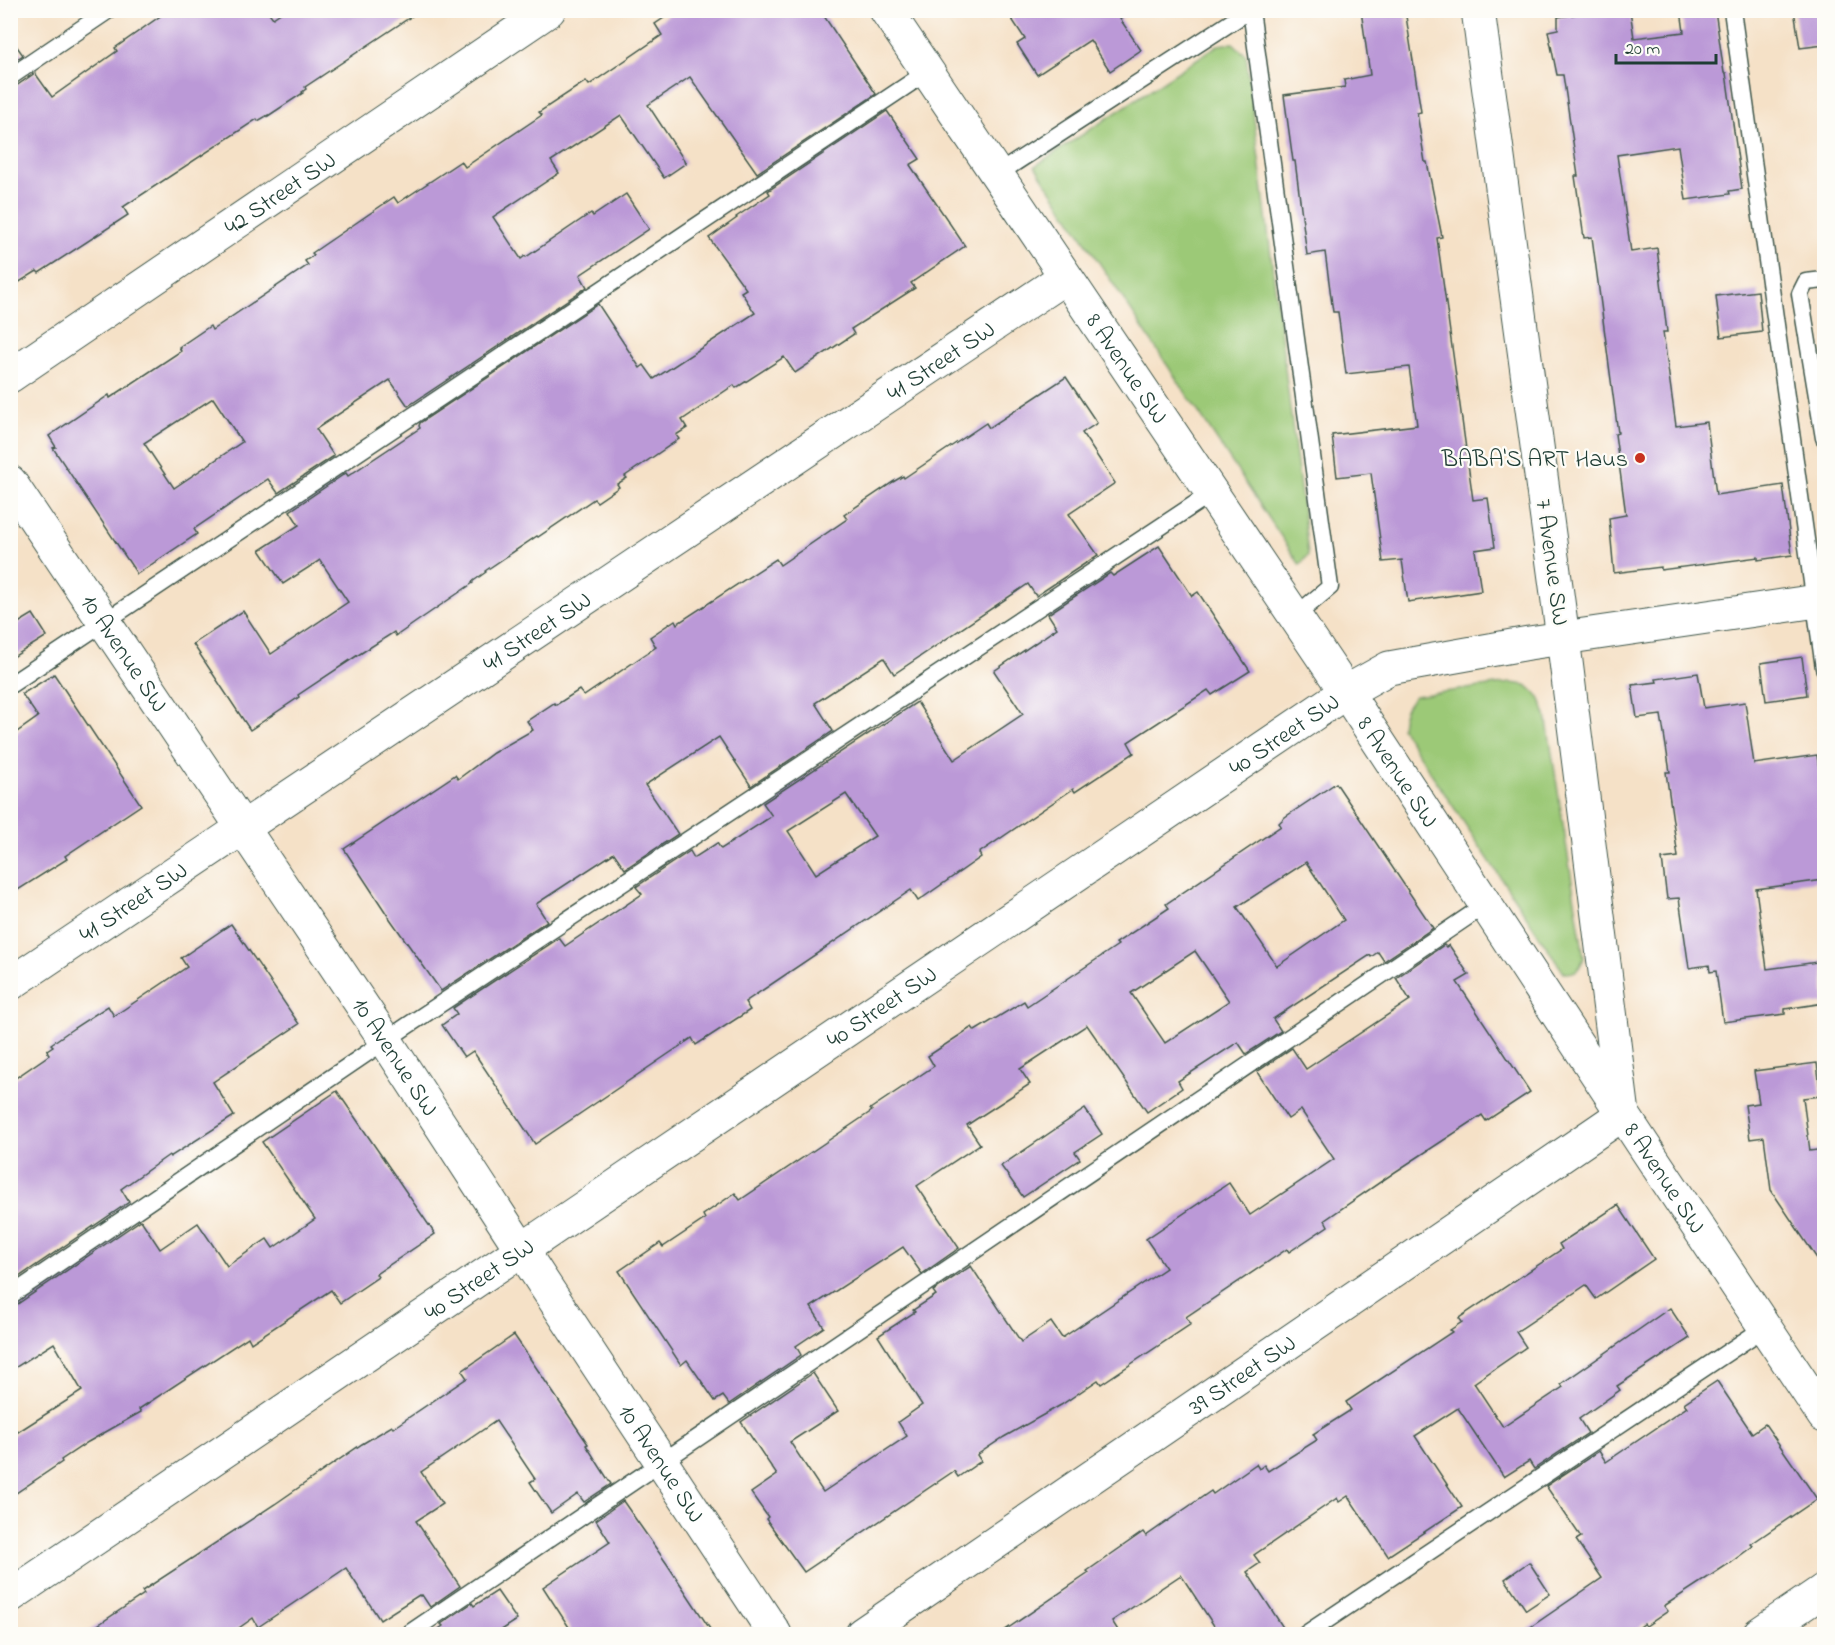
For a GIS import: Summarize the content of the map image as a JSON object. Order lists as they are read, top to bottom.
{
  "streets": {
    "street": [
      "42 Street SW",
      "41 Street SW",
      "8 Avenue SW",
      "7 Avenue SW",
      "10 Avenue SW",
      "40 Street SW",
      "39 Street SW"
    ]
  },
  "crossings": [
    ["41 Street SW", "8 Avenue SW"],
    ["41 Street SW", "10 Avenue SW"],
    ["8 Avenue SW", "7 Avenue SW"],
    ["8 Avenue SW", "40 Street SW"],
    ["8 Avenue SW", "39 Street SW"],
    ["7 Avenue SW", "40 Street SW"],
    ["7 Avenue SW", "39 Street SW"],
    ["10 Avenue SW", "40 Street SW"]
  ],
  "places": ["BABA'S ART Haus"],
  "scale_bar": "20 m"
}
